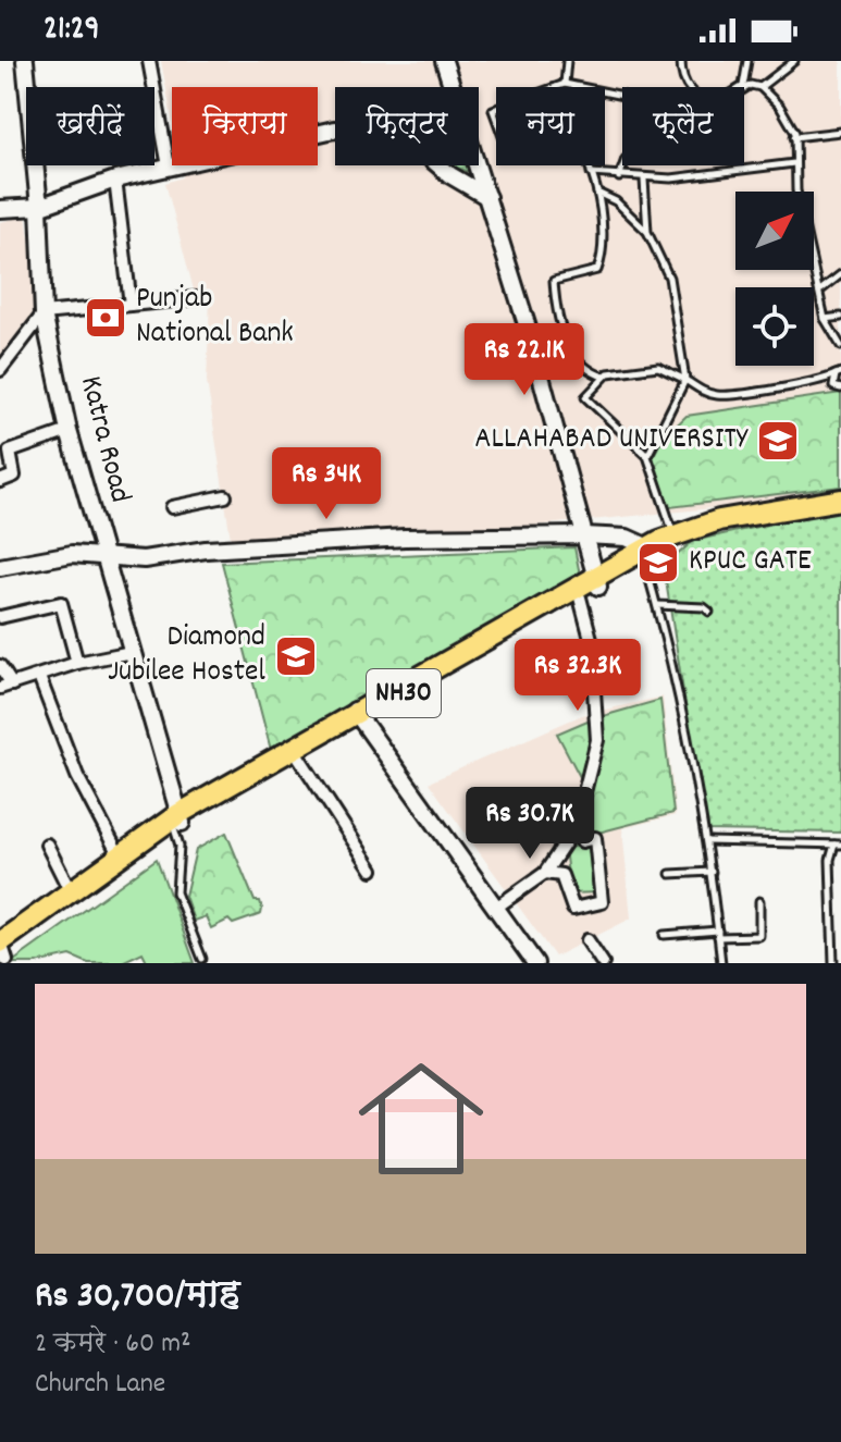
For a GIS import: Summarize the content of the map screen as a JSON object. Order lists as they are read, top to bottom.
{
  "streets": {
    "highway": ["NH30"],
    "street": ["Katra Road"]
  },
  "crossings": [
    ["Katra Road", "NH30"]
  ],
  "places": {
    "bank": ["Punjab National Bank"],
    "school or university": ["ALLAHABAD UNIVERSITY", "KPUC GATE", "Diamond Jubilee Hostel"]
  },
  "north": "top right",
  "page": {
    "status": "21:29",
    "chip": [
      "खरीदें",
      "किराया",
      "फ़िल्टर",
      "नया",
      "फ़्लैट"
    ],
    "price": [
      "Rs 22.1K",
      "Rs 34K",
      "Rs 32.3K",
      "Rs 30.7K"
    ],
    "list": [
      {
        "name": "Rs 30,700/माह",
        "note": "2 कमरे · 60 m² · Church Lane"
      }
    ]
  }
}
